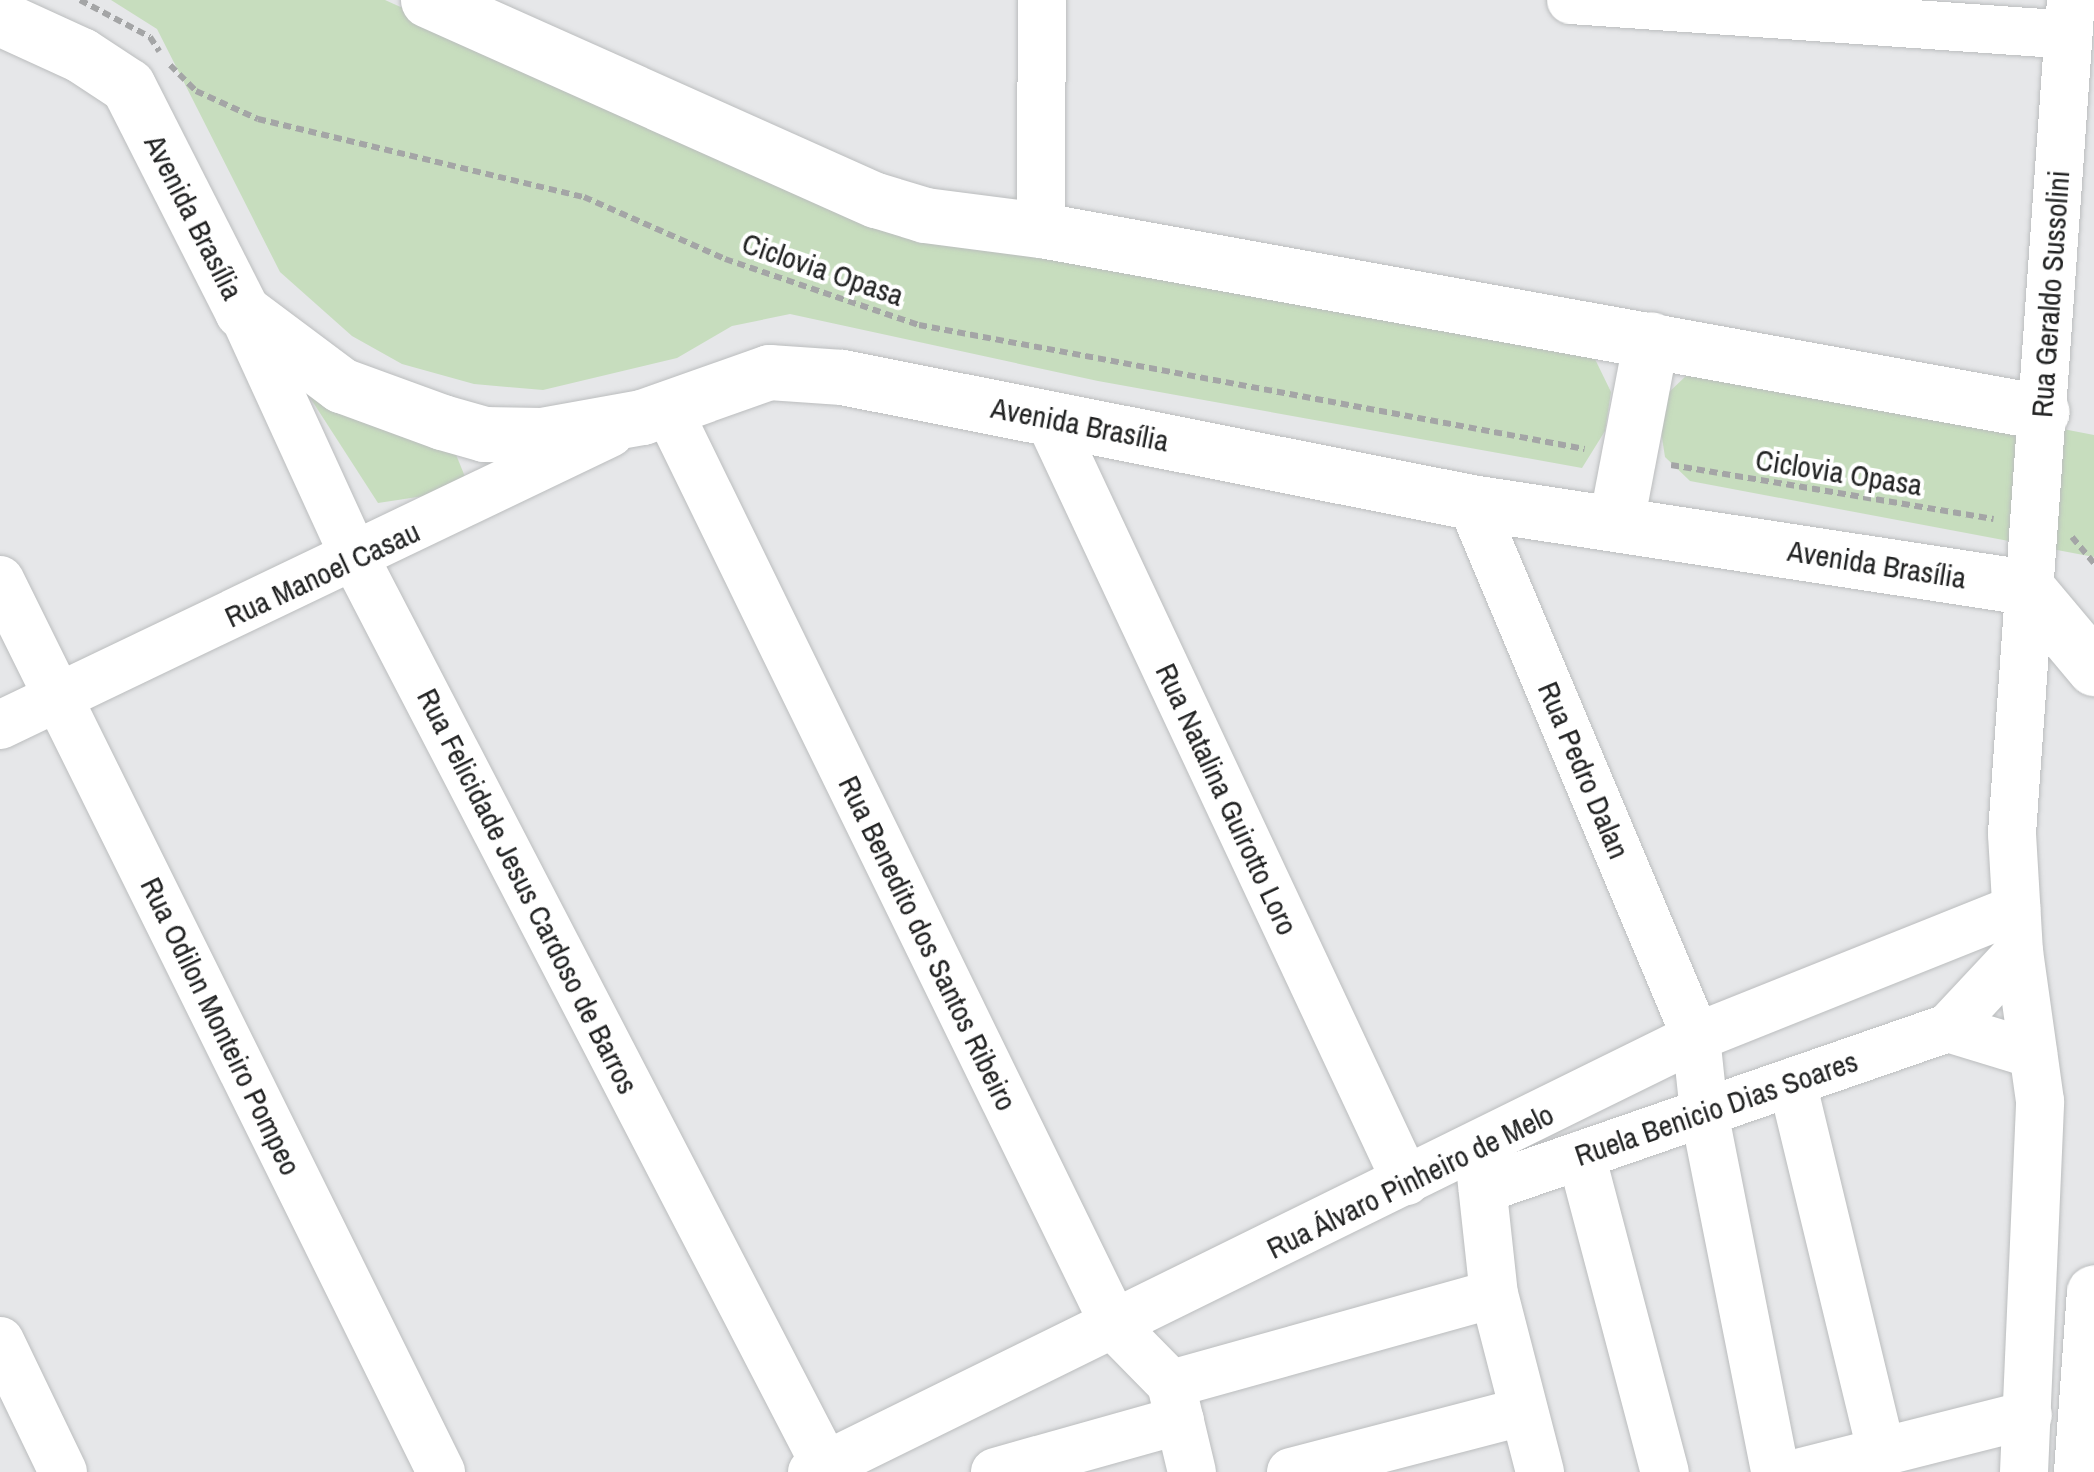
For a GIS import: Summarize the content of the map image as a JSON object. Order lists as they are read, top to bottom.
{
  "streets": {
    "main road": ["Avenida Brasília"],
    "street": [
      "Rua Geraldo Sussolini",
      "Rua Manoel Casau",
      "Rua Pedro Dalan",
      "Rua Natalina Guirotto Loro",
      "Rua Felicidade Jesus Cardoso de Barros",
      "Rua Benedito dos Santos Ribeiro",
      "Rua Odilon Monteiro Pompeo",
      "Ruela Benicio Dias Soares",
      "Rua Álvaro Pinheiro de Melo"
    ],
    "path": ["Ciclovia Opasa"]
  },
  "crossings": [
    ["Avenida Brasília", "Rua Geraldo Sussolini"],
    ["Avenida Brasília", "Rua Manoel Casau"],
    ["Avenida Brasília", "Rua Pedro Dalan"],
    ["Avenida Brasília", "Rua Natalina Guirotto Loro"],
    ["Avenida Brasília", "Rua Felicidade Jesus Cardoso de Barros"],
    ["Avenida Brasília", "Rua Benedito dos Santos Ribeiro"],
    ["Rua Manoel Casau", "Rua Felicidade Jesus Cardoso de Barros"],
    ["Rua Manoel Casau", "Rua Benedito dos Santos Ribeiro"],
    ["Rua Manoel Casau", "Rua Odilon Monteiro Pompeo"],
    ["Rua Pedro Dalan", "Ruela Benicio Dias Soares"],
    ["Rua Pedro Dalan", "Rua Álvaro Pinheiro de Melo"],
    ["Rua Natalina Guirotto Loro", "Rua Álvaro Pinheiro de Melo"],
    ["Rua Felicidade Jesus Cardoso de Barros", "Rua Álvaro Pinheiro de Melo"],
    ["Rua Benedito dos Santos Ribeiro", "Rua Álvaro Pinheiro de Melo"],
    ["Ruela Benicio Dias Soares", "Rua Álvaro Pinheiro de Melo"]
  ]
}
